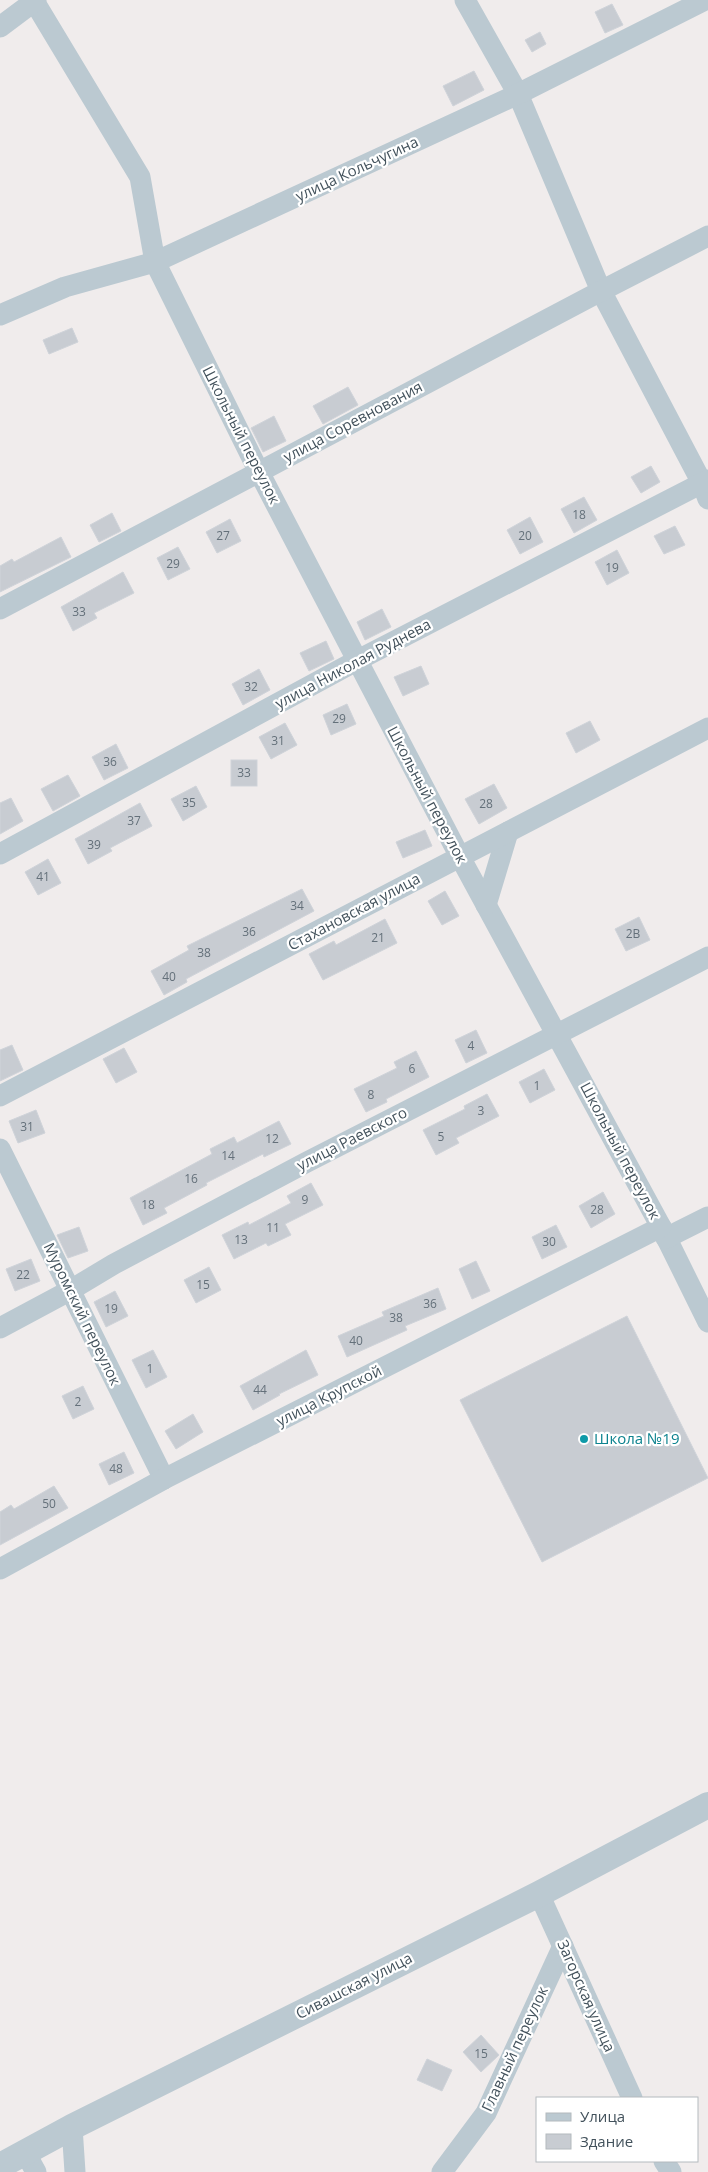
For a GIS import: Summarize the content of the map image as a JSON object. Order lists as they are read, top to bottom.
{
  "streets": {
    "street": [
      "улица Кольчугина",
      "улица Соревнования",
      "Школьный переулок",
      "улица Николая Руднева",
      "Стахановская улица",
      "улица Раевского",
      "Муромский переулок",
      "улица Крупской",
      "Сивашская улица",
      "Загорская улица",
      "Главный переулок"
    ]
  },
  "crossings": [
    ["улица Кольчугина", "Школьный переулок"],
    ["улица Соревнования", "Школьный переулок"],
    ["Школьный переулок", "улица Николая Руднева"],
    ["Школьный переулок", "Стахановская улица"],
    ["Школьный переулок", "улица Раевского"],
    ["Школьный переулок", "улица Крупской"],
    ["улица Раевского", "Муромский переулок"],
    ["Муромский переулок", "улица Крупской"],
    ["Сивашская улица", "Загорская улица"],
    ["Загорская улица", "Главный переулок"]
  ],
  "places": ["Школа №19"],
  "house_numbers": [
    "18",
    "27",
    "20",
    "29",
    "19",
    "33",
    "32",
    "29",
    "31",
    "36",
    "33",
    "35",
    "28",
    "37",
    "39",
    "41",
    "34",
    "36",
    "2В",
    "21",
    "38",
    "40",
    "4",
    "6",
    "1",
    "8",
    "3",
    "31",
    "5",
    "12",
    "14",
    "16",
    "9",
    "18",
    "28",
    "11",
    "13",
    "30",
    "22",
    "15",
    "36",
    "19",
    "38",
    "40",
    "1",
    "44",
    "2",
    "48",
    "50",
    "15"
  ],
  "legend": ["Улица", "Здание"]
}
